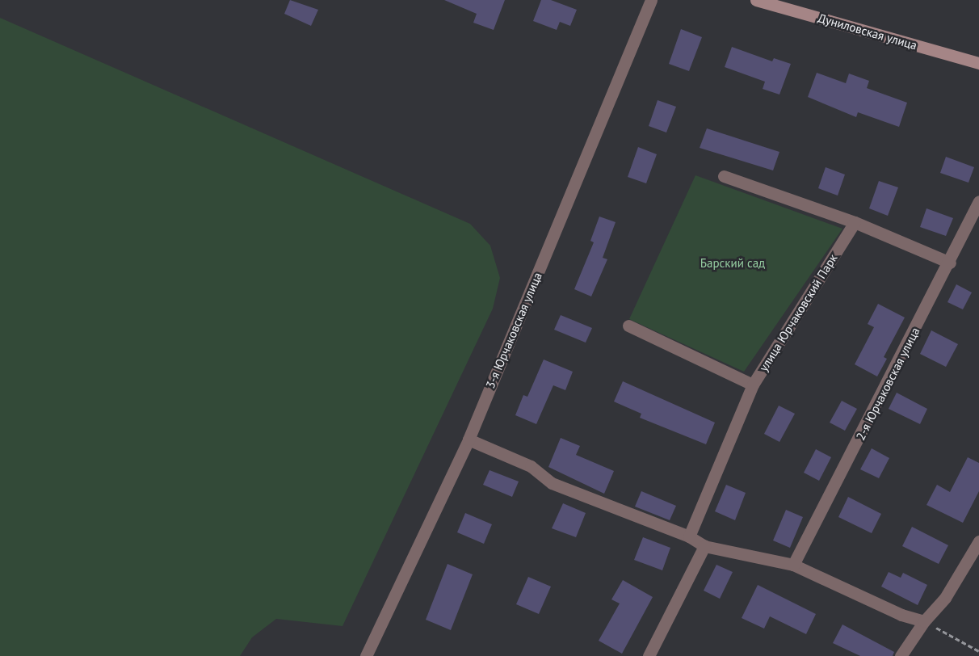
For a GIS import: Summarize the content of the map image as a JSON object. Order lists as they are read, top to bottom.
{
  "streets": {
    "main road": ["Дуниловская улица"],
    "street": ["улица Юрчаковский Парк", "3-я Юрчаковская улица", "2-я Юрчаковская улица"]
  },
  "parks": ["Барский сад"]
}
